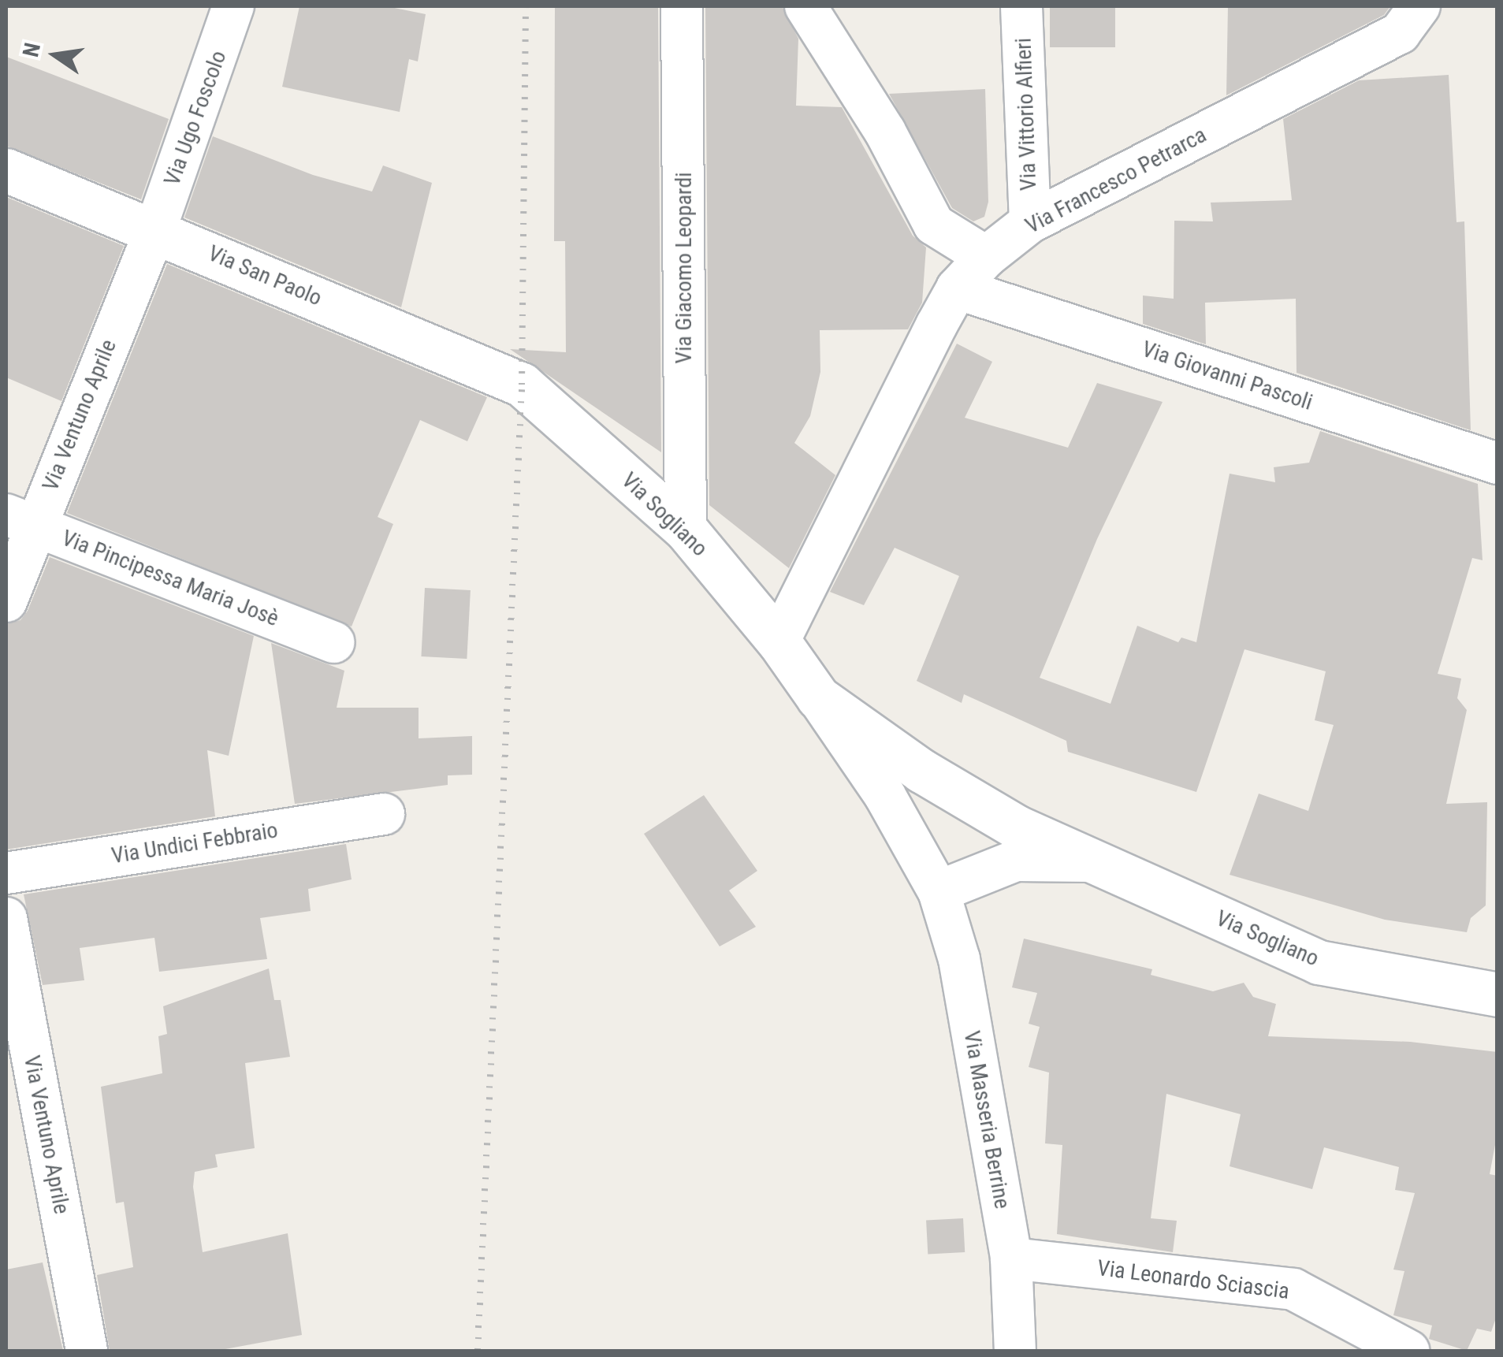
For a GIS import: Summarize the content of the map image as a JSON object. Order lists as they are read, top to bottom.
{
  "streets": {
    "street": [
      "Via Vittorio Alfieri",
      "Via Ugo Foscolo",
      "Via Francesco Petrarca",
      "Via Giacomo Leopardi",
      "Via San Paolo",
      "Via Giovanni Pascoli",
      "Via Ventuno Aprile",
      "Via Sogliano",
      "Via Pincipessa Maria Josè",
      "Via Undici Febbraio",
      "Via Masseria Berrine",
      "Via Leonardo Sciascia"
    ]
  },
  "crossings": [
    ["Via Vittorio Alfieri", "Via Francesco Petrarca"],
    ["Via Ugo Foscolo", "Via San Paolo"],
    ["Via Ugo Foscolo", "Via Ventuno Aprile"],
    ["Via Francesco Petrarca", "Via Giovanni Pascoli"],
    ["Via Francesco Petrarca", "Via Sogliano"],
    ["Via Giacomo Leopardi", "Via Sogliano"],
    ["Via San Paolo", "Via Ventuno Aprile"],
    ["Via San Paolo", "Via Sogliano"],
    ["Via Ventuno Aprile", "Via Pincipessa Maria Josè"],
    ["Via Sogliano", "Via Masseria Berrine"],
    ["Via Masseria Berrine", "Via Leonardo Sciascia"]
  ],
  "north": "left"
}
